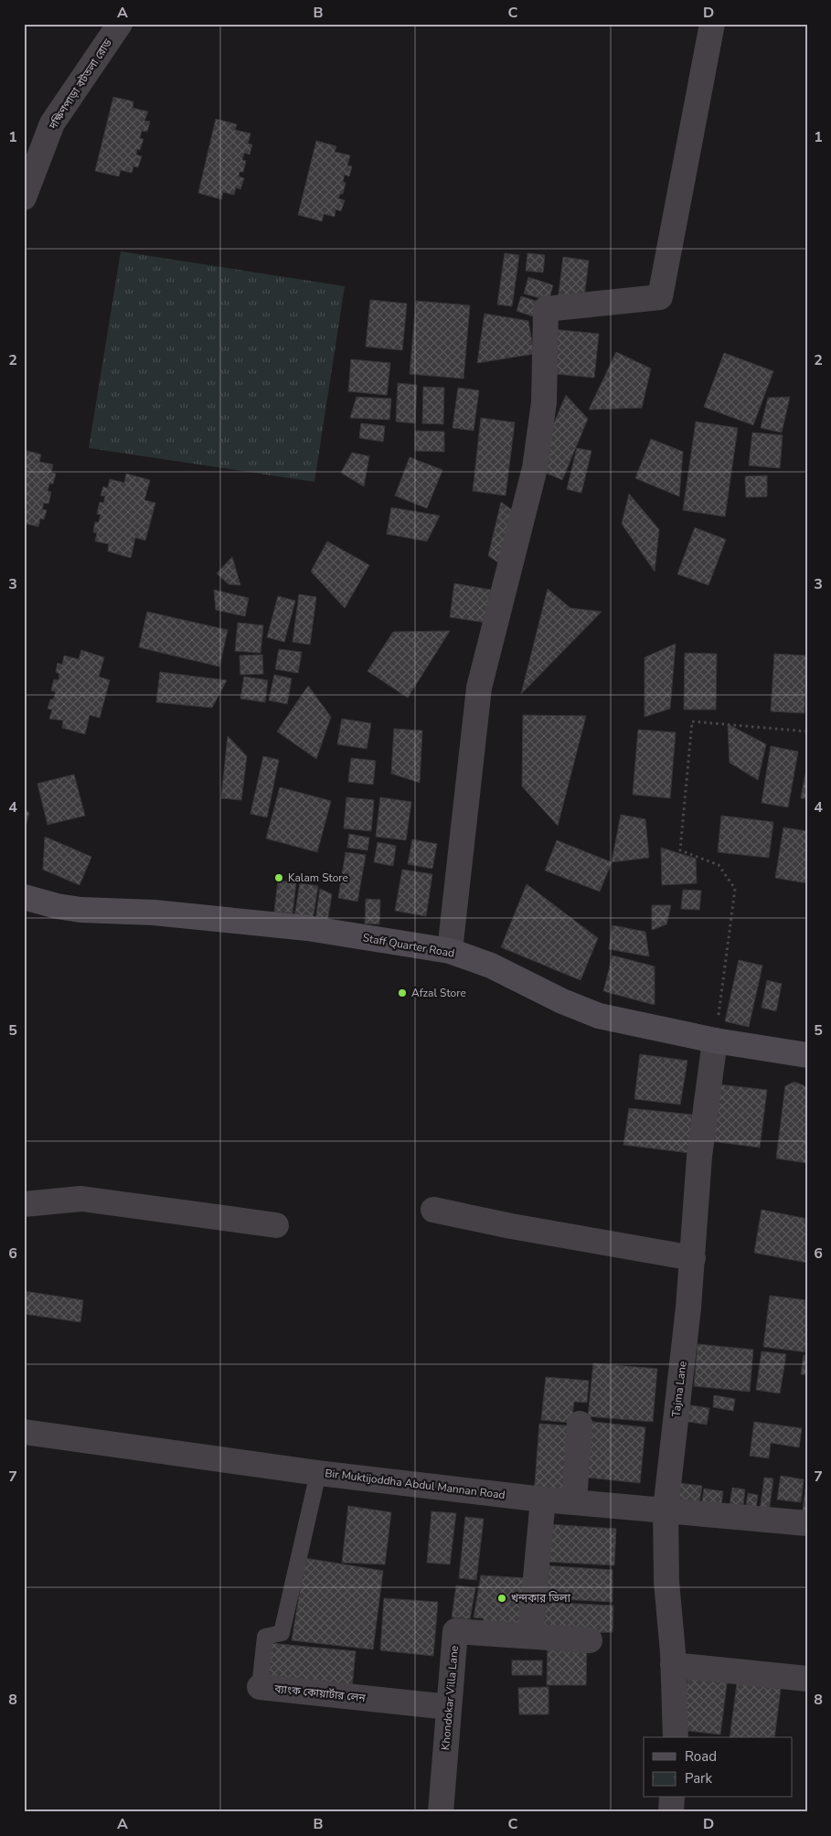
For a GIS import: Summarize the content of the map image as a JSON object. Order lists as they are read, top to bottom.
{
  "streets": {
    "street": [
      "দক্ষিণপাড়া বটতলা রোড",
      "Staff Quarter Road",
      "Tajma Lane",
      "Bir Muktijoddha Abdul Mannan Road",
      "ব্যাংক কোয়ার্টার লেন",
      "Khondokar Villa Lane"
    ]
  },
  "crossings": [
    ["Staff Quarter Road", "Tajma Lane"],
    ["Tajma Lane", "Bir Muktijoddha Abdul Mannan Road"],
    ["Bir Muktijoddha Abdul Mannan Road", "ব্যাংক কোয়ার্টার লেন"],
    ["ব্যাংক কোয়ার্টার লেন", "Khondokar Villa Lane"]
  ],
  "places": ["Kalam Store", "Afzal Store", "খন্দকার ভিলা"],
  "legend": ["Road", "Park"],
  "grid": {
    "columns": [
      "A",
      "B",
      "C",
      "D"
    ],
    "rows": [
      "1",
      "2",
      "3",
      "4",
      "5",
      "6",
      "7",
      "8"
    ]
  }
}
